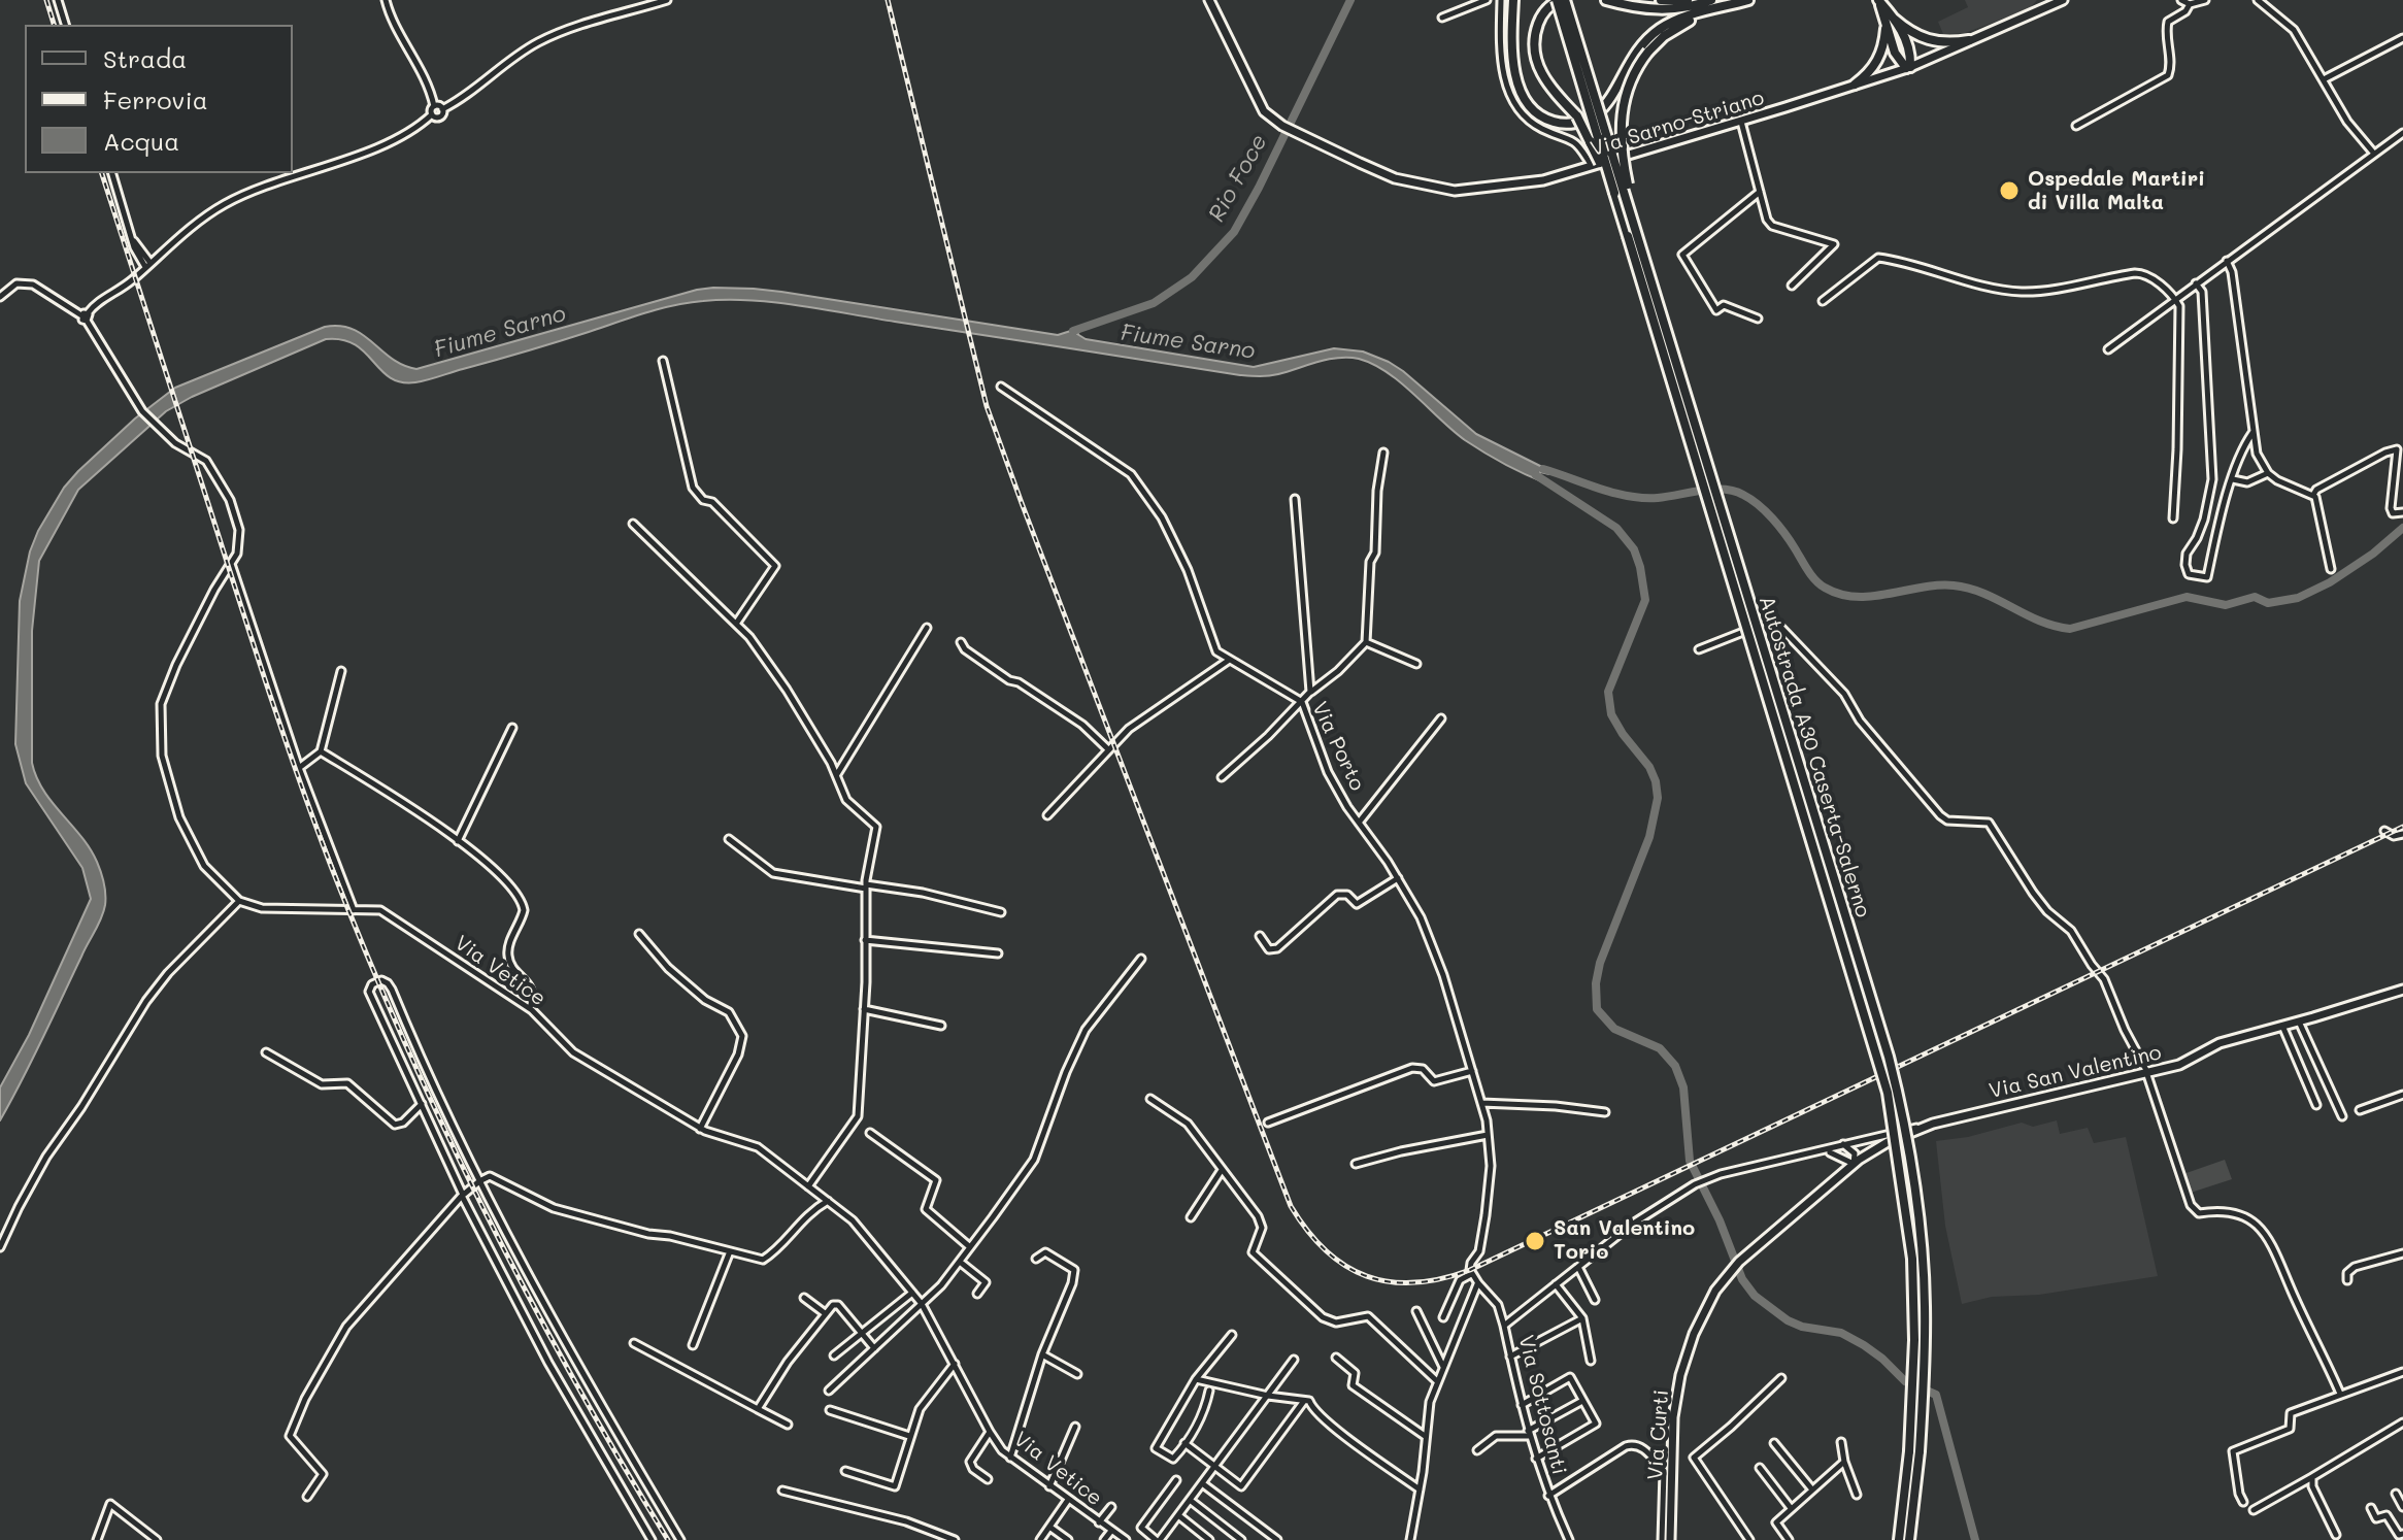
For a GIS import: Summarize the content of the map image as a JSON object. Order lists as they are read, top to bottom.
{
  "streets": {
    "highway": ["Autostrada A30 Caserta-Salerno"],
    "main road": ["Via Sarno-Striano", "Via San Valentino", "Via Curti"],
    "street": ["Via Porto", "Via Vetice", "Via Sottosanti"]
  },
  "crossings": [
    ["Via San Valentino", "Via Sottosanti"],
    ["Via San Valentino", "Via Curti"]
  ],
  "water": ["Rio Foce", "Fiume Sarno"],
  "places": ["Ospedale Martiri di Villa Malta", "San Valentino Torio"],
  "legend": ["Strada", "Ferrovia", "Acqua"]
}
